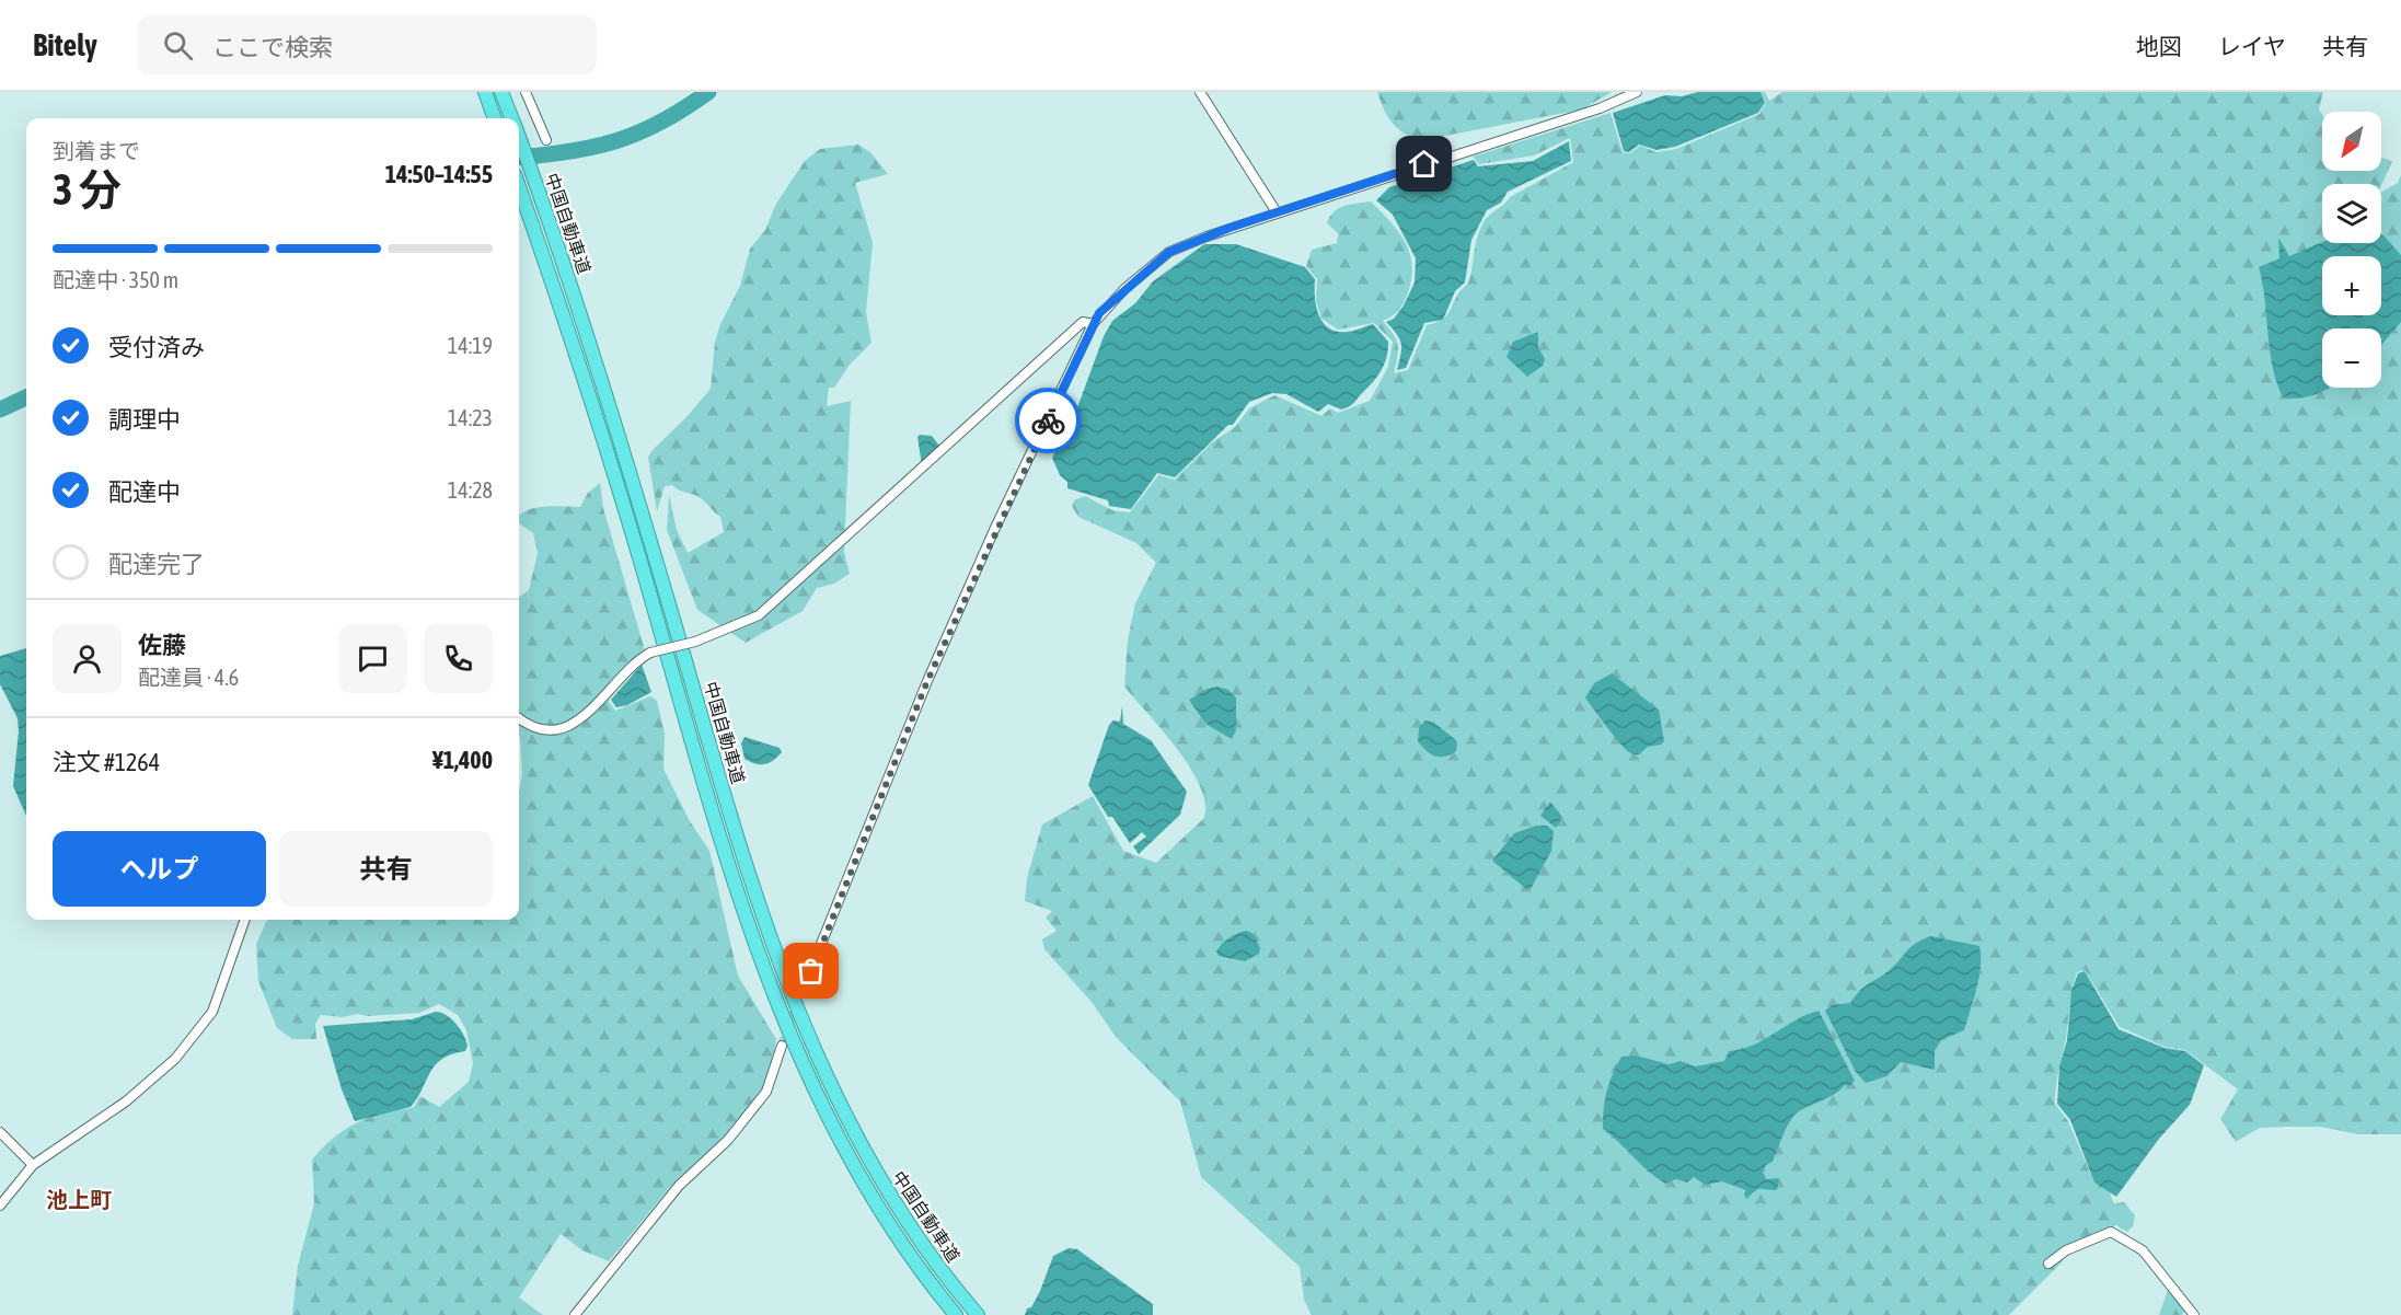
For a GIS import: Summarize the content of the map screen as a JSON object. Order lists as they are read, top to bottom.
{
  "streets": {
    "highway": ["中国自動車道"]
  },
  "districts": ["池上町"],
  "north": "bottom left",
  "page": {
    "header": "Bitely",
    "search": "ここで検索",
    "nav": ["地図", "レイヤ", "共有"],
    "map_buttons": ["+", "−"],
    "heading": ["3 分", "到着まで", "14:50–14:55"],
    "panel": [
      "佐藤",
      "配達員 · 4.6",
      "注文 #1264",
      "¥1,400"
    ],
    "bar": "配達中 · 350 m",
    "list": [
      ["受付済み", "14:19"],
      ["調理中", "14:23"],
      ["配達中", "14:28"],
      "配達完了"
    ],
    "buttons": ["ヘルプ", "共有"]
  }
}
